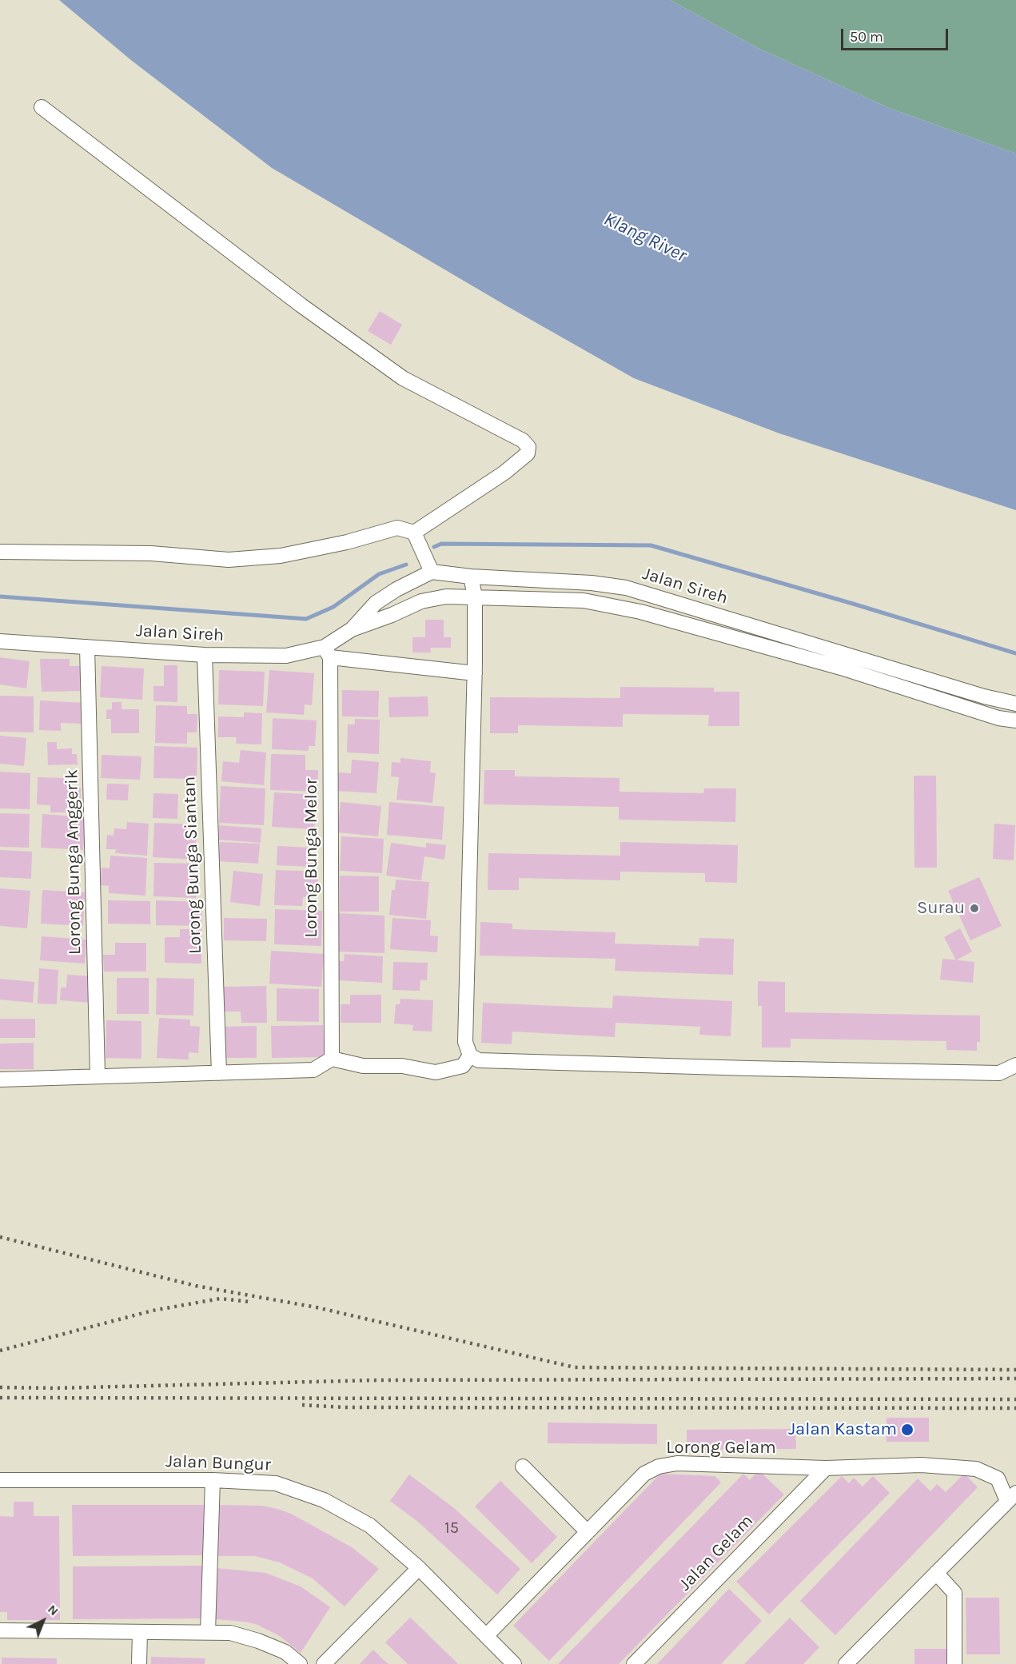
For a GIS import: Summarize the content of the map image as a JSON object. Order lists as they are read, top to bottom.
{
  "streets": {
    "street": [
      "Jalan Sireh",
      "Lorong Bunga Melor",
      "Lorong Bunga Anggerik",
      "Lorong Bunga Siantan",
      "Lorong Gelam",
      "Jalan Bungur",
      "Jalan Gelam"
    ]
  },
  "crossings": [
    ["Jalan Sireh", "Lorong Bunga Melor"],
    ["Jalan Sireh", "Lorong Bunga Anggerik"],
    ["Jalan Sireh", "Lorong Bunga Siantan"],
    ["Lorong Gelam", "Jalan Bungur"],
    ["Lorong Gelam", "Jalan Gelam"]
  ],
  "water": ["Klang River"],
  "places": ["Surau", "Jalan Kastam"],
  "house_numbers": ["15"],
  "scale_bar": "50 m",
  "north": "top right"
}
